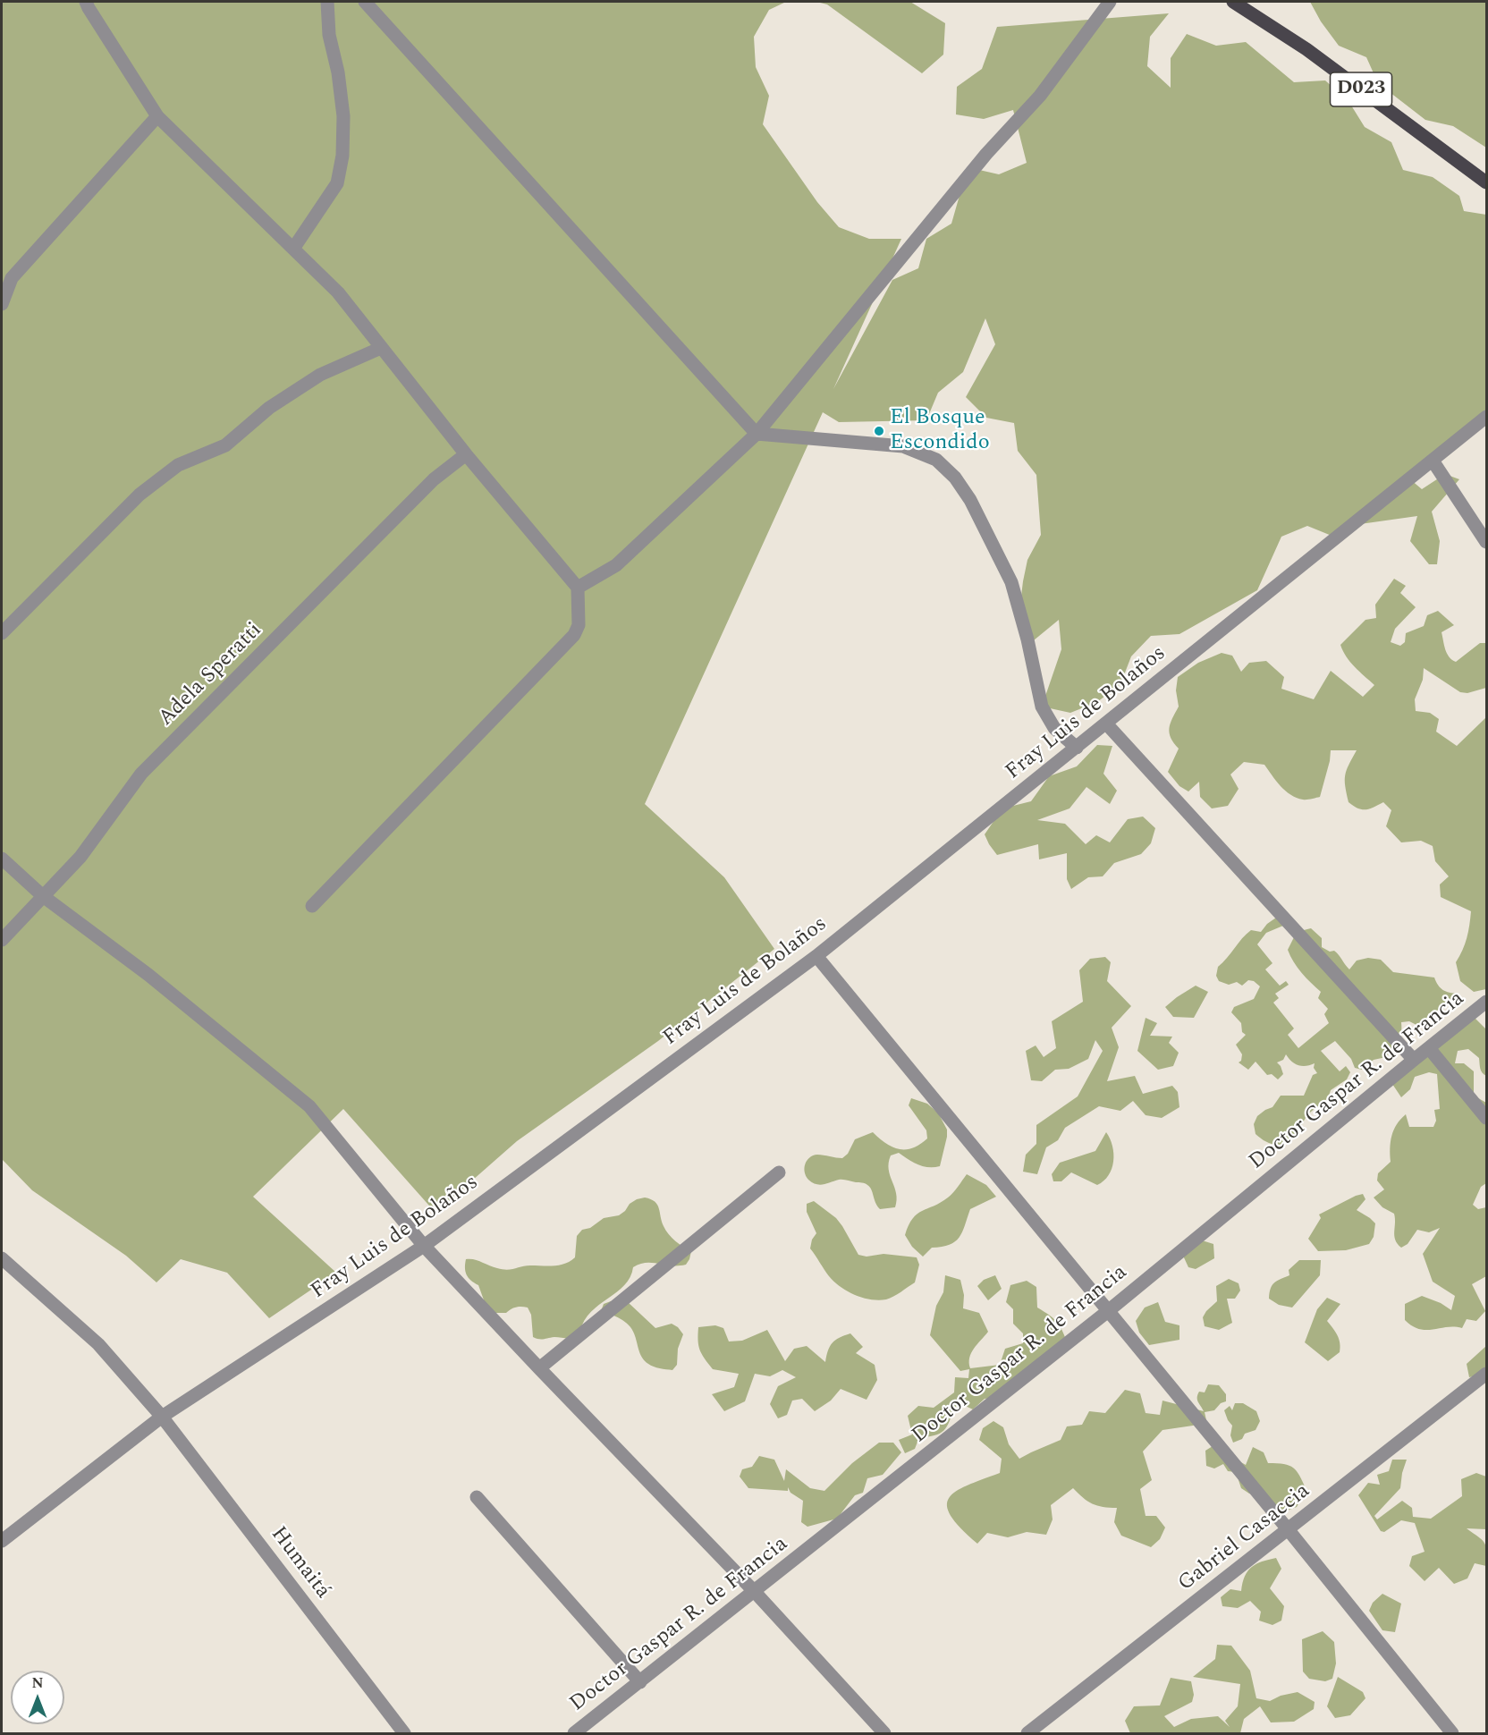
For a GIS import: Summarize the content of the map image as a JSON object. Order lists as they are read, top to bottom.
{
  "streets": {
    "main road": ["D023"],
    "street": [
      "Adela Speratti",
      "Fray Luis de Bolaños",
      "Doctor Gaspar R. de Francia",
      "Gabriel Casaccia",
      "Humaitá"
    ]
  },
  "crossings": [
    ["Fray Luis de Bolaños", "Humaitá"]
  ],
  "places": ["El Bosque Escondido"],
  "north": "top"
}
